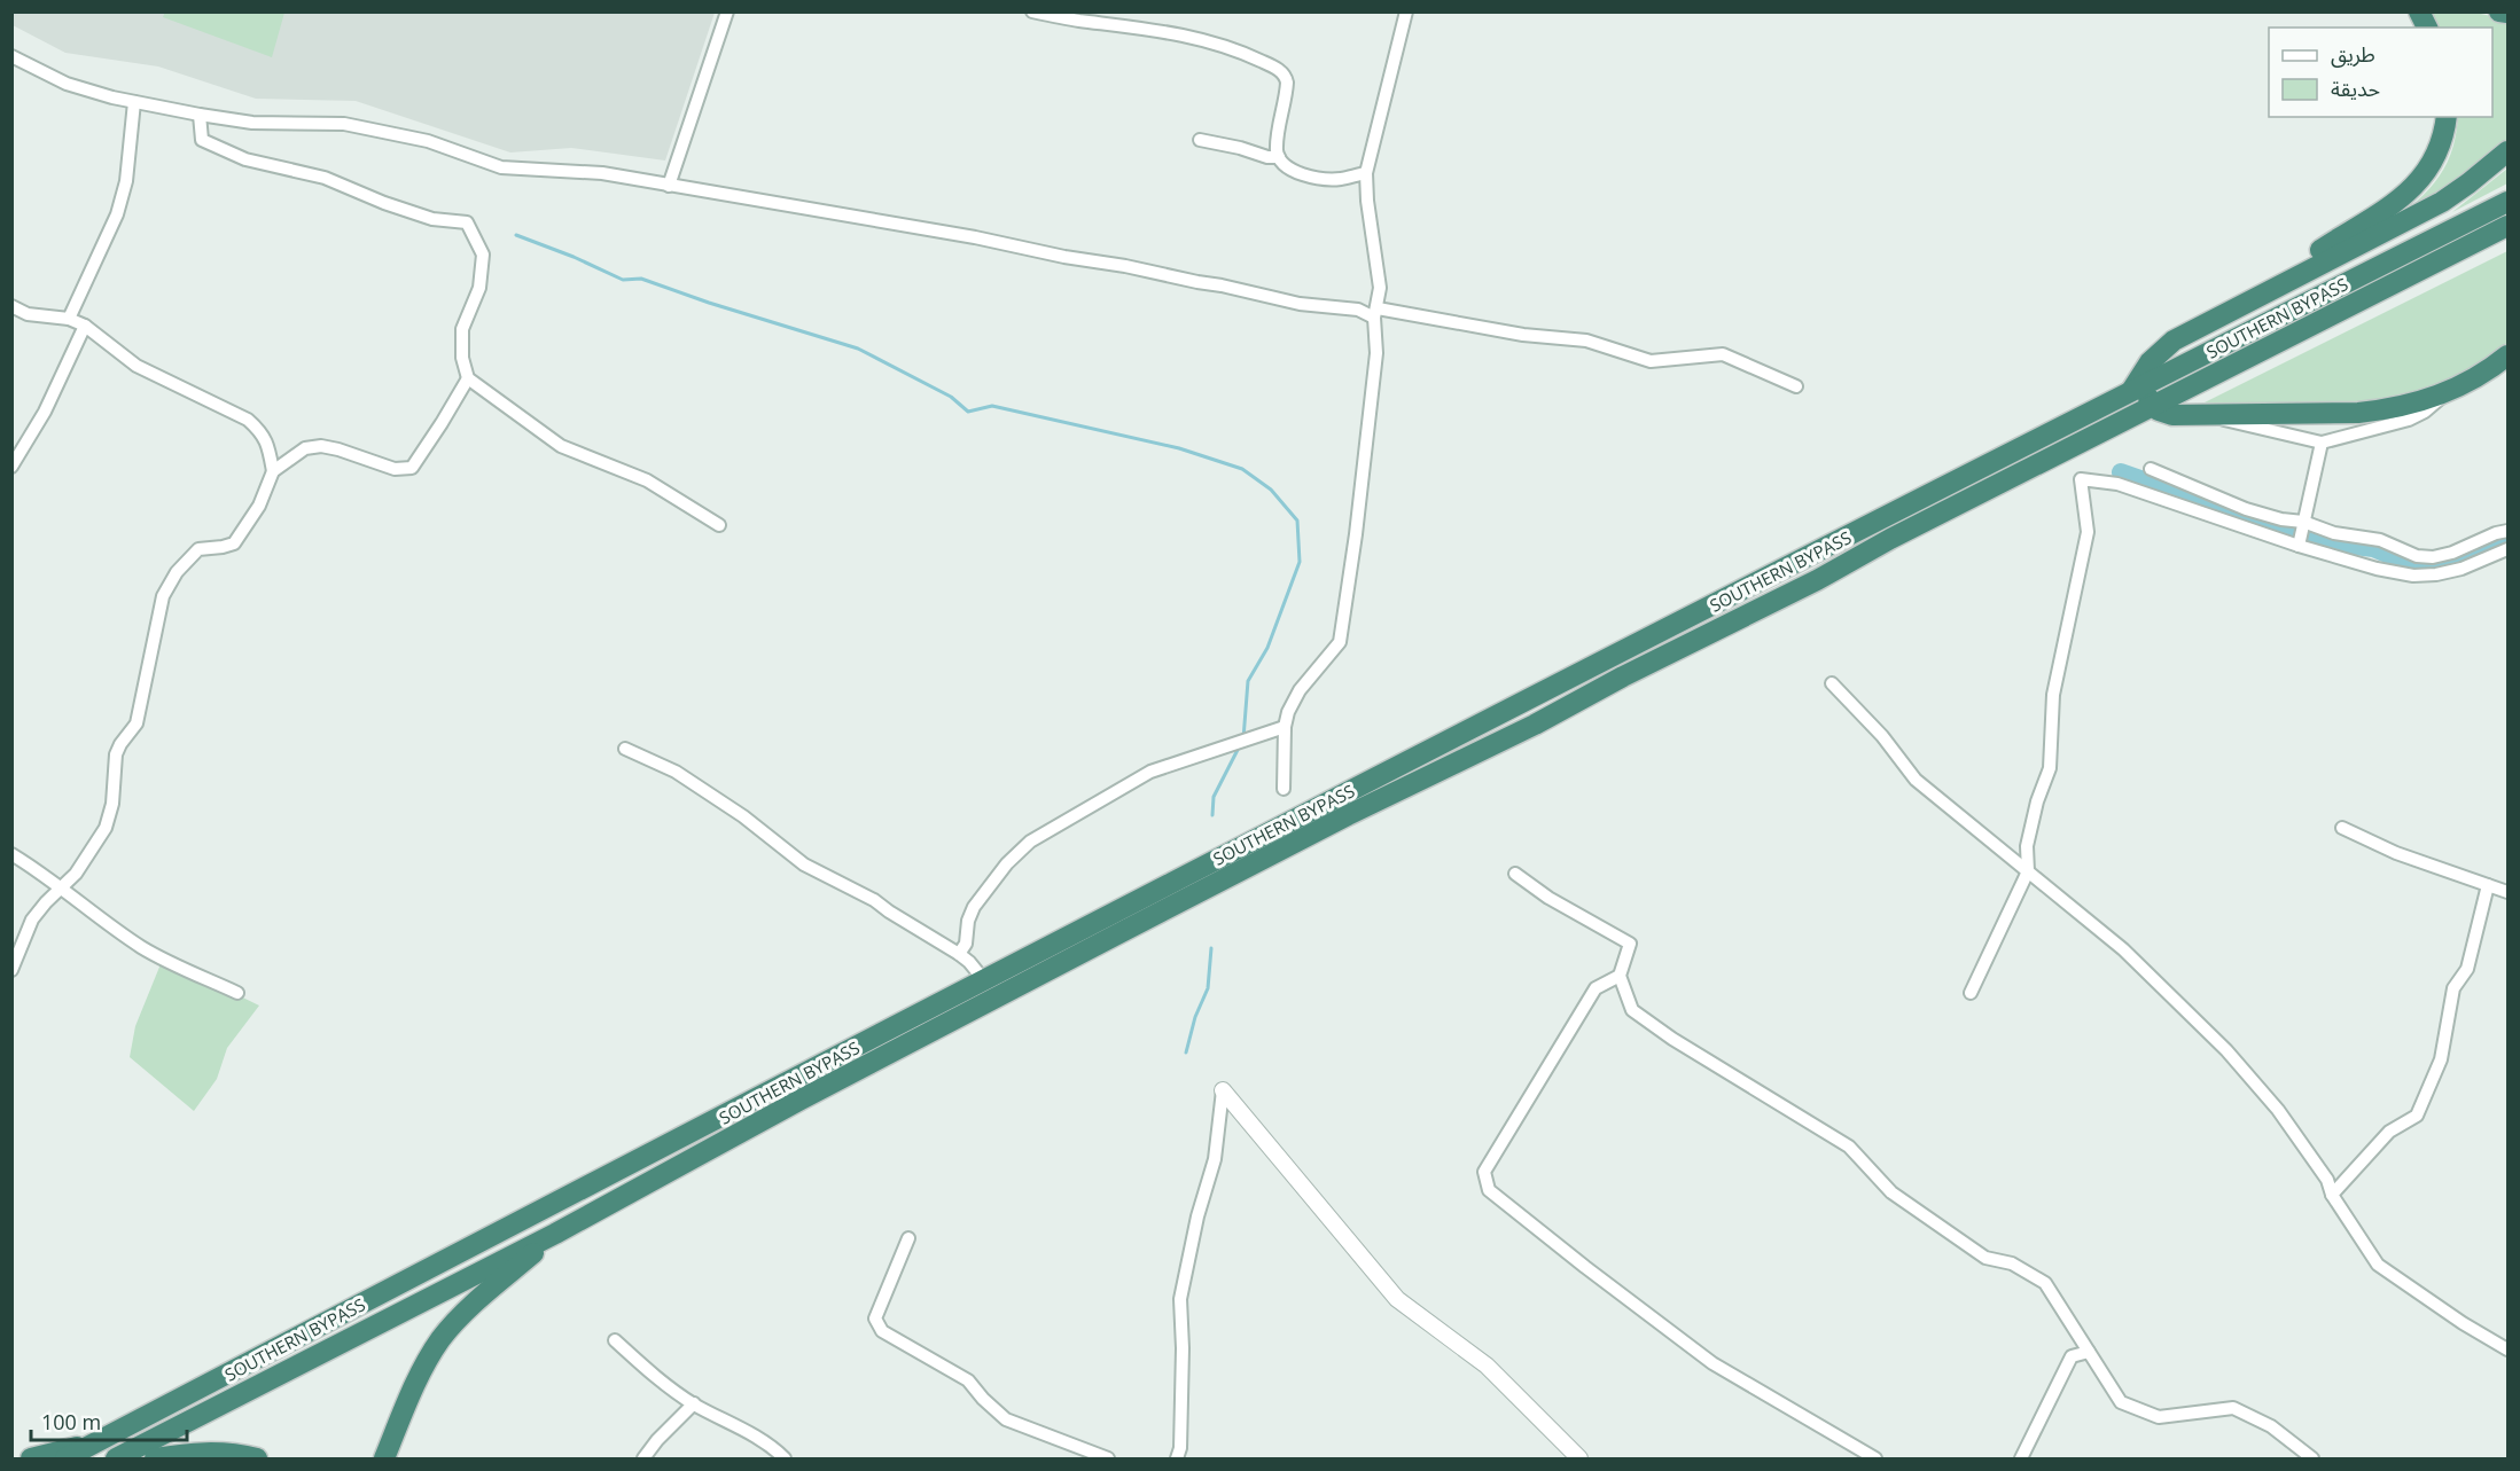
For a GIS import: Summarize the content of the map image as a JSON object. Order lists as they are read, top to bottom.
{
  "streets": {
    "highway": ["SOUTHERN BYPASS"]
  },
  "legend": ["طريق", "حديقة"],
  "scale_bar": "100 m"
}
